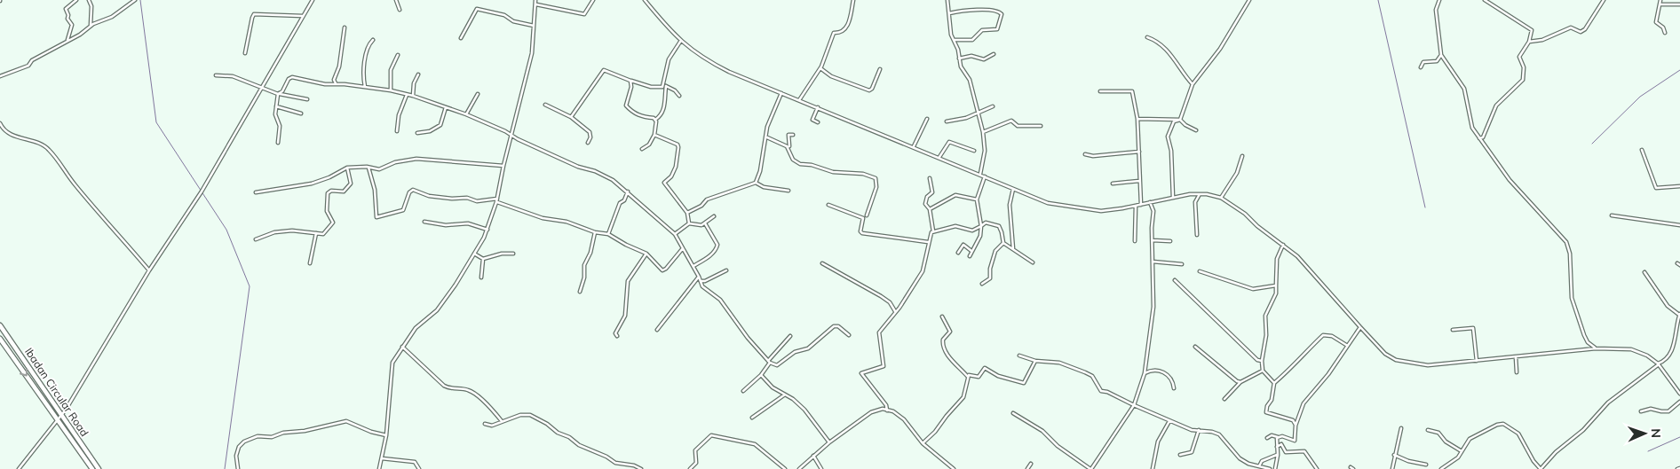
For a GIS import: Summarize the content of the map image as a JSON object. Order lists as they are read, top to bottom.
{
  "streets": {
    "highway": ["Ibadan Circular Road"]
  },
  "north": "right"
}
